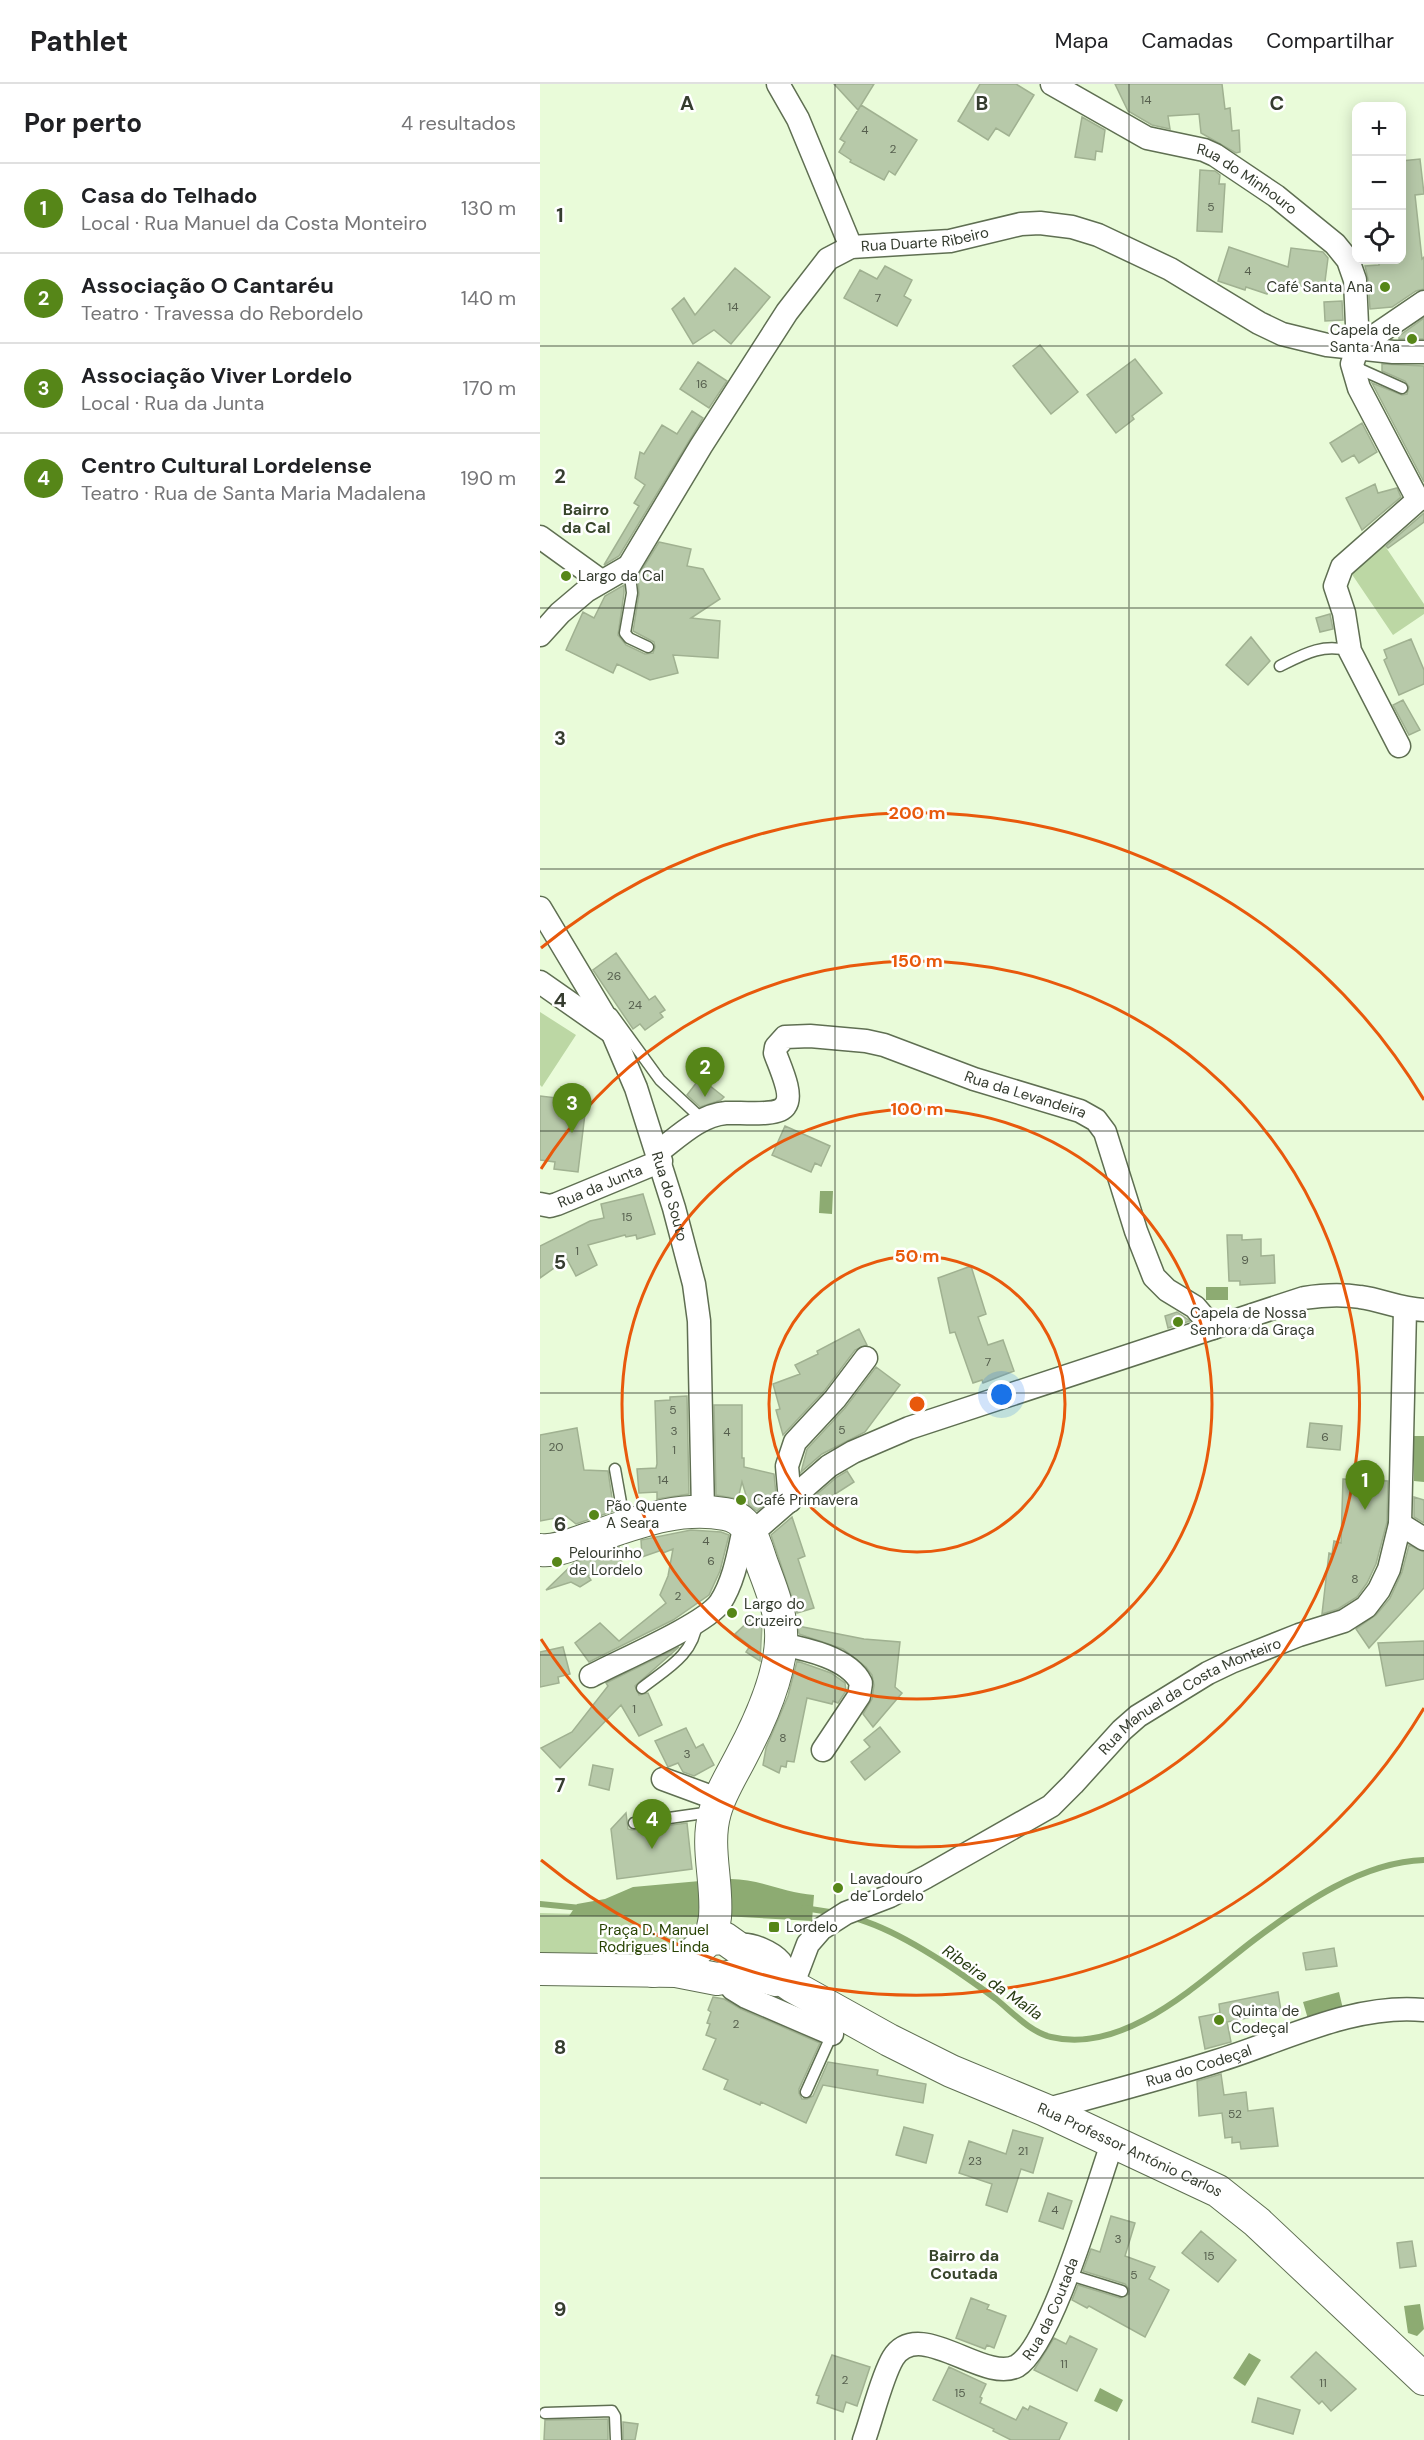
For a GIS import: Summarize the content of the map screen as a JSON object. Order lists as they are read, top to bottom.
{
  "streets": {
    "main road": ["Rua Professor António Carlos"],
    "street": [
      "Rua do Minhouro",
      "Rua Duarte Ribeiro",
      "Rua da Levandeira",
      "Rua da Junta",
      "Rua do Souto",
      "Rua Manuel da Costa Monteiro",
      "Rua do Codeçal",
      "Rua da Coutada"
    ]
  },
  "crossings": [
    ["Rua do Minhouro", "Rua Duarte Ribeiro"],
    ["Rua da Levandeira", "Rua da Junta"],
    ["Rua da Junta", "Rua do Souto"],
    ["Rua Manuel da Costa Monteiro", "Rua Professor António Carlos"],
    ["Rua do Codeçal", "Rua Professor António Carlos"],
    ["Rua Professor António Carlos", "Rua da Coutada"]
  ],
  "districts": ["Bairro da Cal", "Bairro da Coutada"],
  "water": ["Ribeira da Maíla"],
  "parks": ["Praça D. Manuel Rodrigues Linda"],
  "places": {
    "other": [
      "Café Santa Ana",
      "Capela de Santa Ana",
      "Largo da Cal",
      "Capela de Nossa Senhora da Graça",
      "Café Primavera",
      "Pão Quente A Seara",
      "Pelourinho de Lordelo",
      "Largo do Cruzeiro",
      "Lavadouro de Lordelo",
      "Quinta de Codeçal"
    ],
    "transit": ["Lordelo"]
  },
  "house_numbers": [
    "14",
    "4",
    "2",
    "5",
    "4",
    "7",
    "14",
    "16",
    "26",
    "24",
    "15",
    "1",
    "9",
    "7",
    "5",
    "5",
    "3",
    "4",
    "6",
    "20",
    "1",
    "14",
    "4",
    "6",
    "8",
    "2",
    "1",
    "8",
    "3",
    "2",
    "52",
    "21",
    "23",
    "4",
    "3",
    "15",
    "5",
    "11",
    "2",
    "11",
    "15"
  ],
  "page": {
    "header": "Pathlet",
    "nav": ["Mapa", "Camadas", "Compartilhar"],
    "heading": ["Por perto", "4 resultados"],
    "map_buttons": ["+", "−"],
    "list": [
      {
        "mark": "1",
        "name": "Casa do Telhado",
        "note": "Local · Rua Manuel da Costa Monteiro",
        "value": "130 m"
      },
      {
        "mark": "2",
        "name": "Associação O Cantaréu",
        "note": "Teatro · Travessa do Rebordelo",
        "value": "140 m"
      },
      {
        "mark": "3",
        "name": "Associação Viver Lordelo",
        "note": "Local · Rua da Junta",
        "value": "170 m"
      },
      {
        "mark": "4",
        "name": "Centro Cultural Lordelense",
        "note": "Teatro · Rua de Santa Maria Madalena",
        "value": "190 m"
      }
    ],
    "pins": [
      "2",
      "3",
      "1",
      "4"
    ]
  },
  "grid": {
    "columns": ["A", "B", "C"],
    "rows": [
      "1",
      "2",
      "3",
      "4",
      "5",
      "6",
      "7",
      "8",
      "9"
    ]
  },
  "rings": [
    "200 m",
    "150 m",
    "100 m",
    "50 m"
  ]
}
